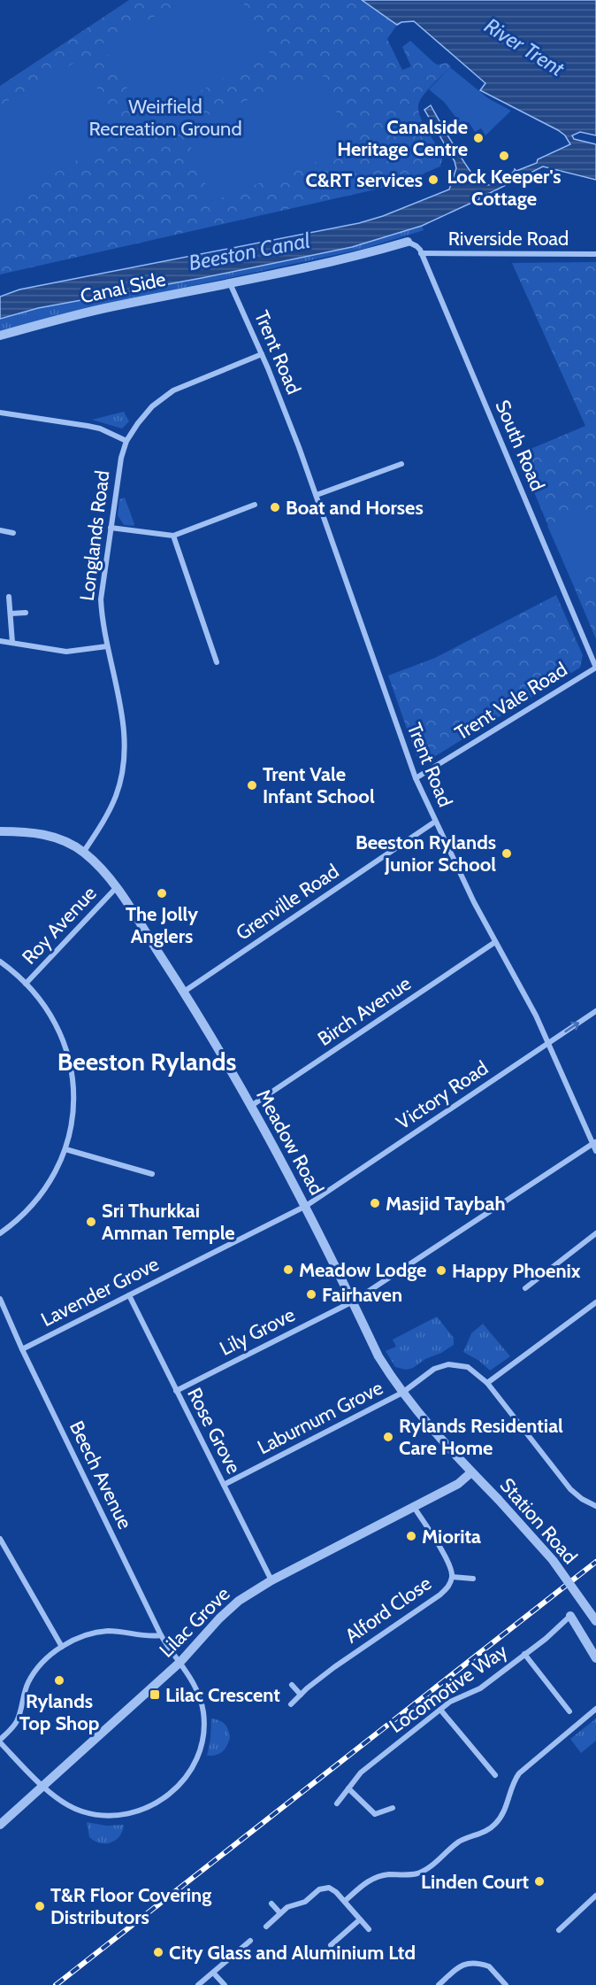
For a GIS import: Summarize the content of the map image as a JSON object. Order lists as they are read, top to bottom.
{
  "streets": {
    "street": [
      "Riverside Road",
      "Canal Side",
      "Trent Road",
      "South Road",
      "Longlands Road",
      "Trent Vale Road",
      "Grenville Road",
      "Roy Avenue",
      "Birch Avenue",
      "Victory Road",
      "Meadow Road",
      "Lavender Grove",
      "Lily Grove",
      "Laburnum Grove",
      "Rose Grove",
      "Beech Avenue",
      "Station Road",
      "Alford Close",
      "Lilac Grove",
      "Locomotive Way"
    ]
  },
  "crossings": [
    ["Riverside Road", "South Road"],
    ["Canal Side", "Trent Road"],
    ["Canal Side", "South Road"],
    ["Trent Road", "Longlands Road"],
    ["Trent Road", "Trent Vale Road"],
    ["Trent Road", "Grenville Road"],
    ["Trent Road", "Birch Avenue"],
    ["Trent Road", "Victory Road"],
    ["Trent Road", "Lily Grove"],
    ["South Road", "Trent Vale Road"],
    ["Longlands Road", "Meadow Road"],
    ["Grenville Road", "Meadow Road"],
    ["Roy Avenue", "Meadow Road"],
    ["Birch Avenue", "Meadow Road"],
    ["Victory Road", "Meadow Road"],
    ["Victory Road", "Lavender Grove"],
    ["Meadow Road", "Lavender Grove"],
    ["Meadow Road", "Lily Grove"],
    ["Meadow Road", "Laburnum Grove"],
    ["Meadow Road", "Station Road"],
    ["Meadow Road", "Lilac Grove"],
    ["Lavender Grove", "Rose Grove"],
    ["Lavender Grove", "Beech Avenue"],
    ["Lily Grove", "Rose Grove"],
    ["Laburnum Grove", "Rose Grove"],
    ["Rose Grove", "Lilac Grove"],
    ["Beech Avenue", "Lilac Grove"],
    ["Station Road", "Lilac Grove"],
    ["Alford Close", "Lilac Grove"]
  ],
  "districts": ["Beeston Rylands"],
  "water": ["River Trent", "Beeston Canal"],
  "parks": ["Weirfield Recreation Ground"],
  "places": {
    "other": [
      "Canalside Heritage Centre",
      "Lock Keeper's Cottage",
      "C&RT services",
      "Boat and Horses",
      "Trent Vale Infant School",
      "Beeston Rylands Junior School",
      "The Jolly Anglers",
      "Masjid Taybah",
      "Sri Thurkkai Amman Temple",
      "Meadow Lodge",
      "Happy Phoenix",
      "Fairhaven",
      "Rylands Residential Care Home",
      "Miorita",
      "Rylands Top Shop",
      "Linden Court",
      "T&R Floor Covering Distributors",
      "City Glass and Aluminium Ltd"
    ],
    "transit": ["Lilac Crescent"]
  }
}
